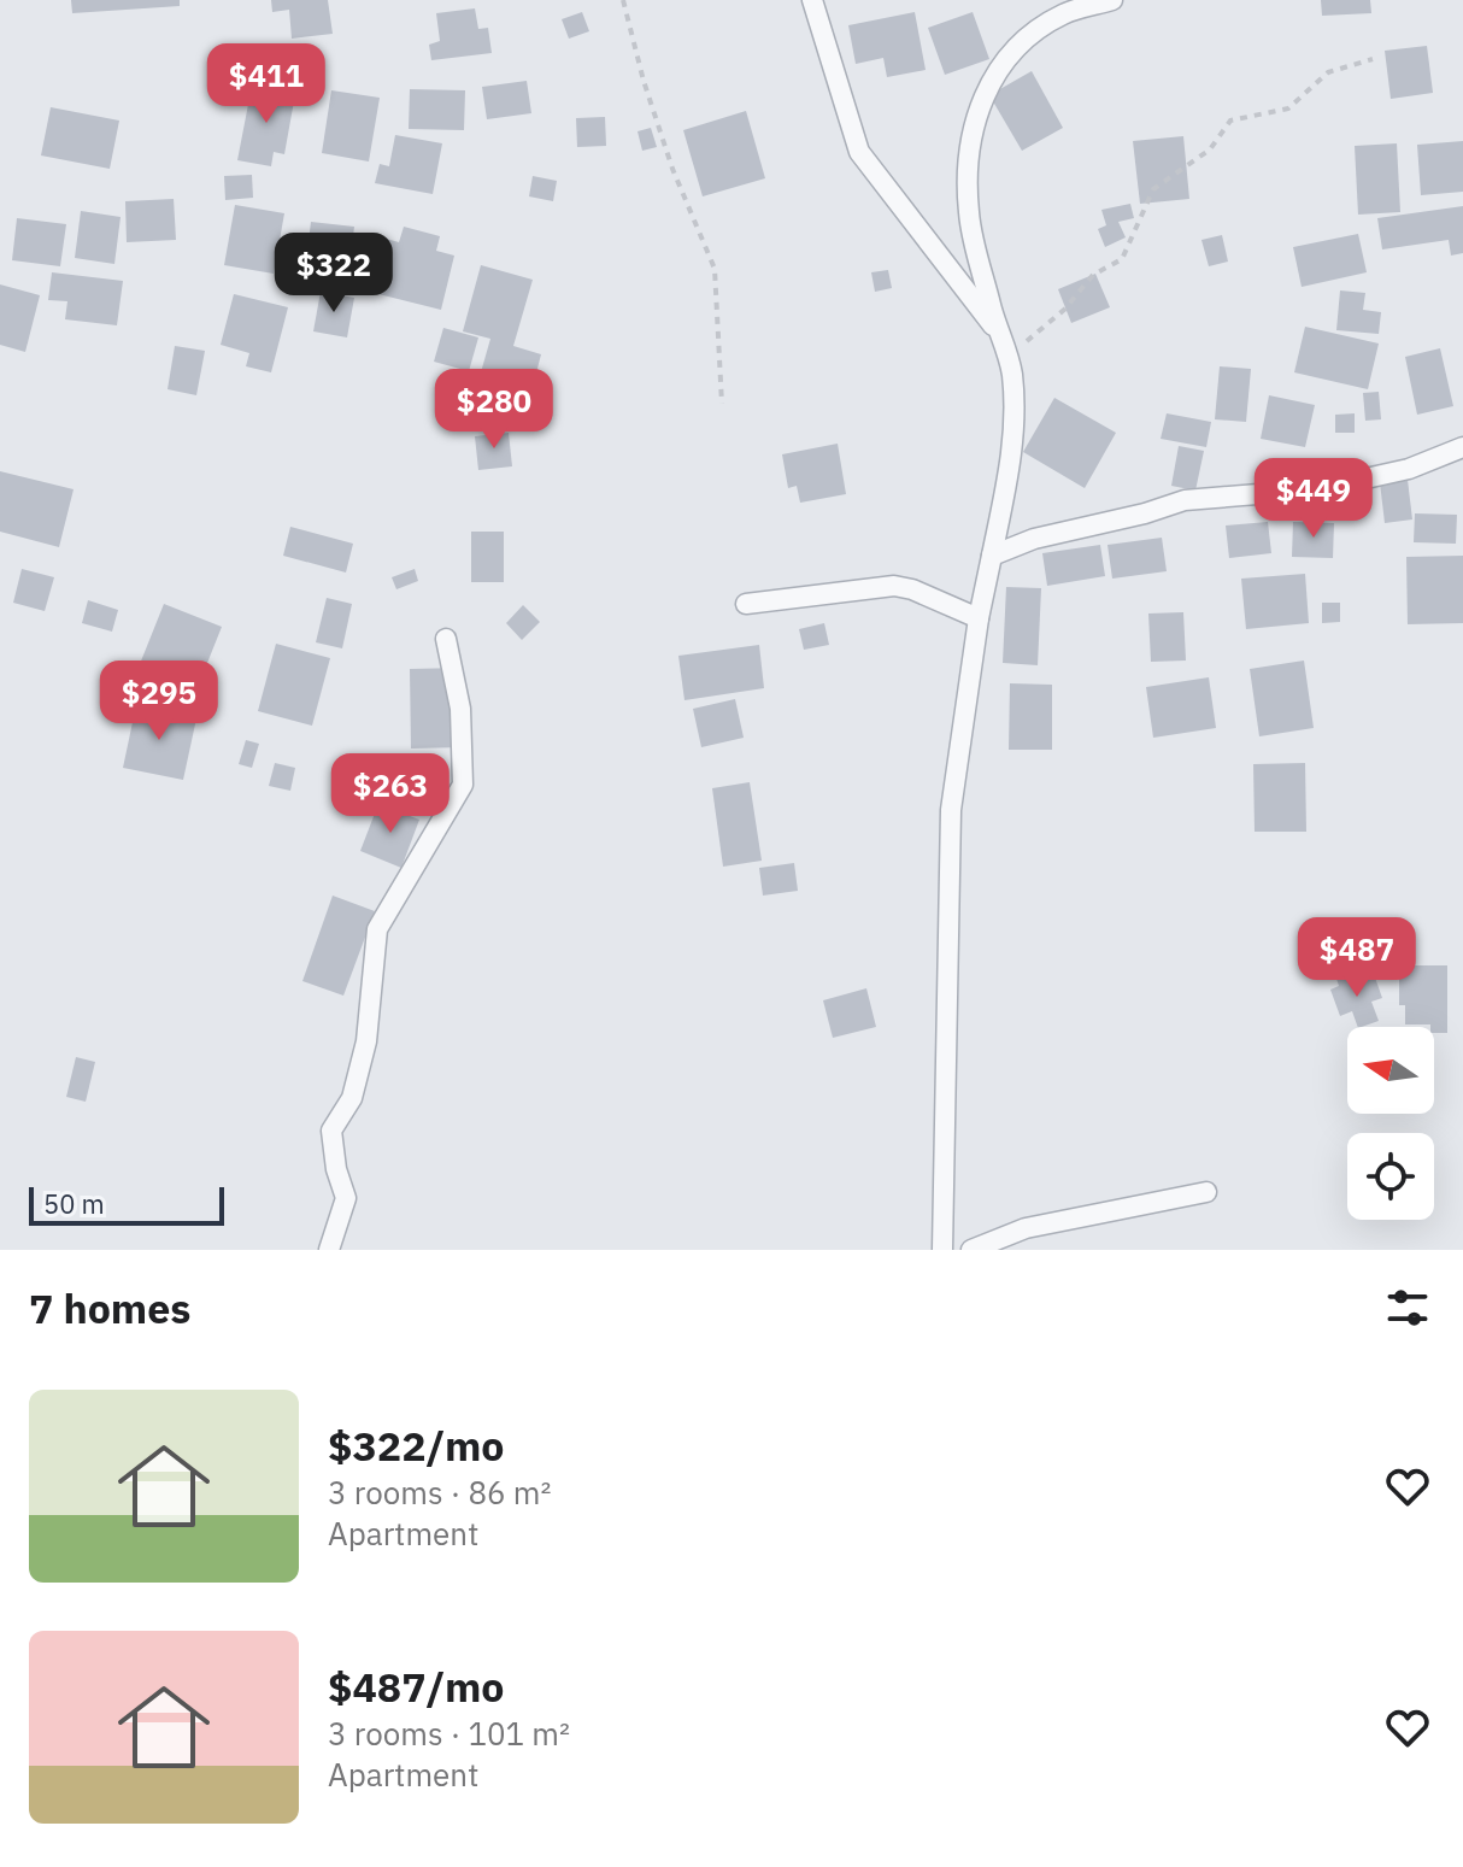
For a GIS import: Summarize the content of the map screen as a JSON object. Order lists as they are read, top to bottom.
{
  "scale_bar": "50 m",
  "north": "left",
  "page": {
    "price": [
      "$411",
      "$322",
      "$280",
      "$449",
      "$295",
      "$263",
      "$487"
    ],
    "scale": "50 m",
    "heading": "7 homes",
    "list": [
      {
        "name": "$322/mo",
        "note": "3 rooms · 86 m² · Apartment"
      },
      {
        "name": "$487/mo",
        "note": "3 rooms · 101 m² · Apartment"
      }
    ]
  }
}
